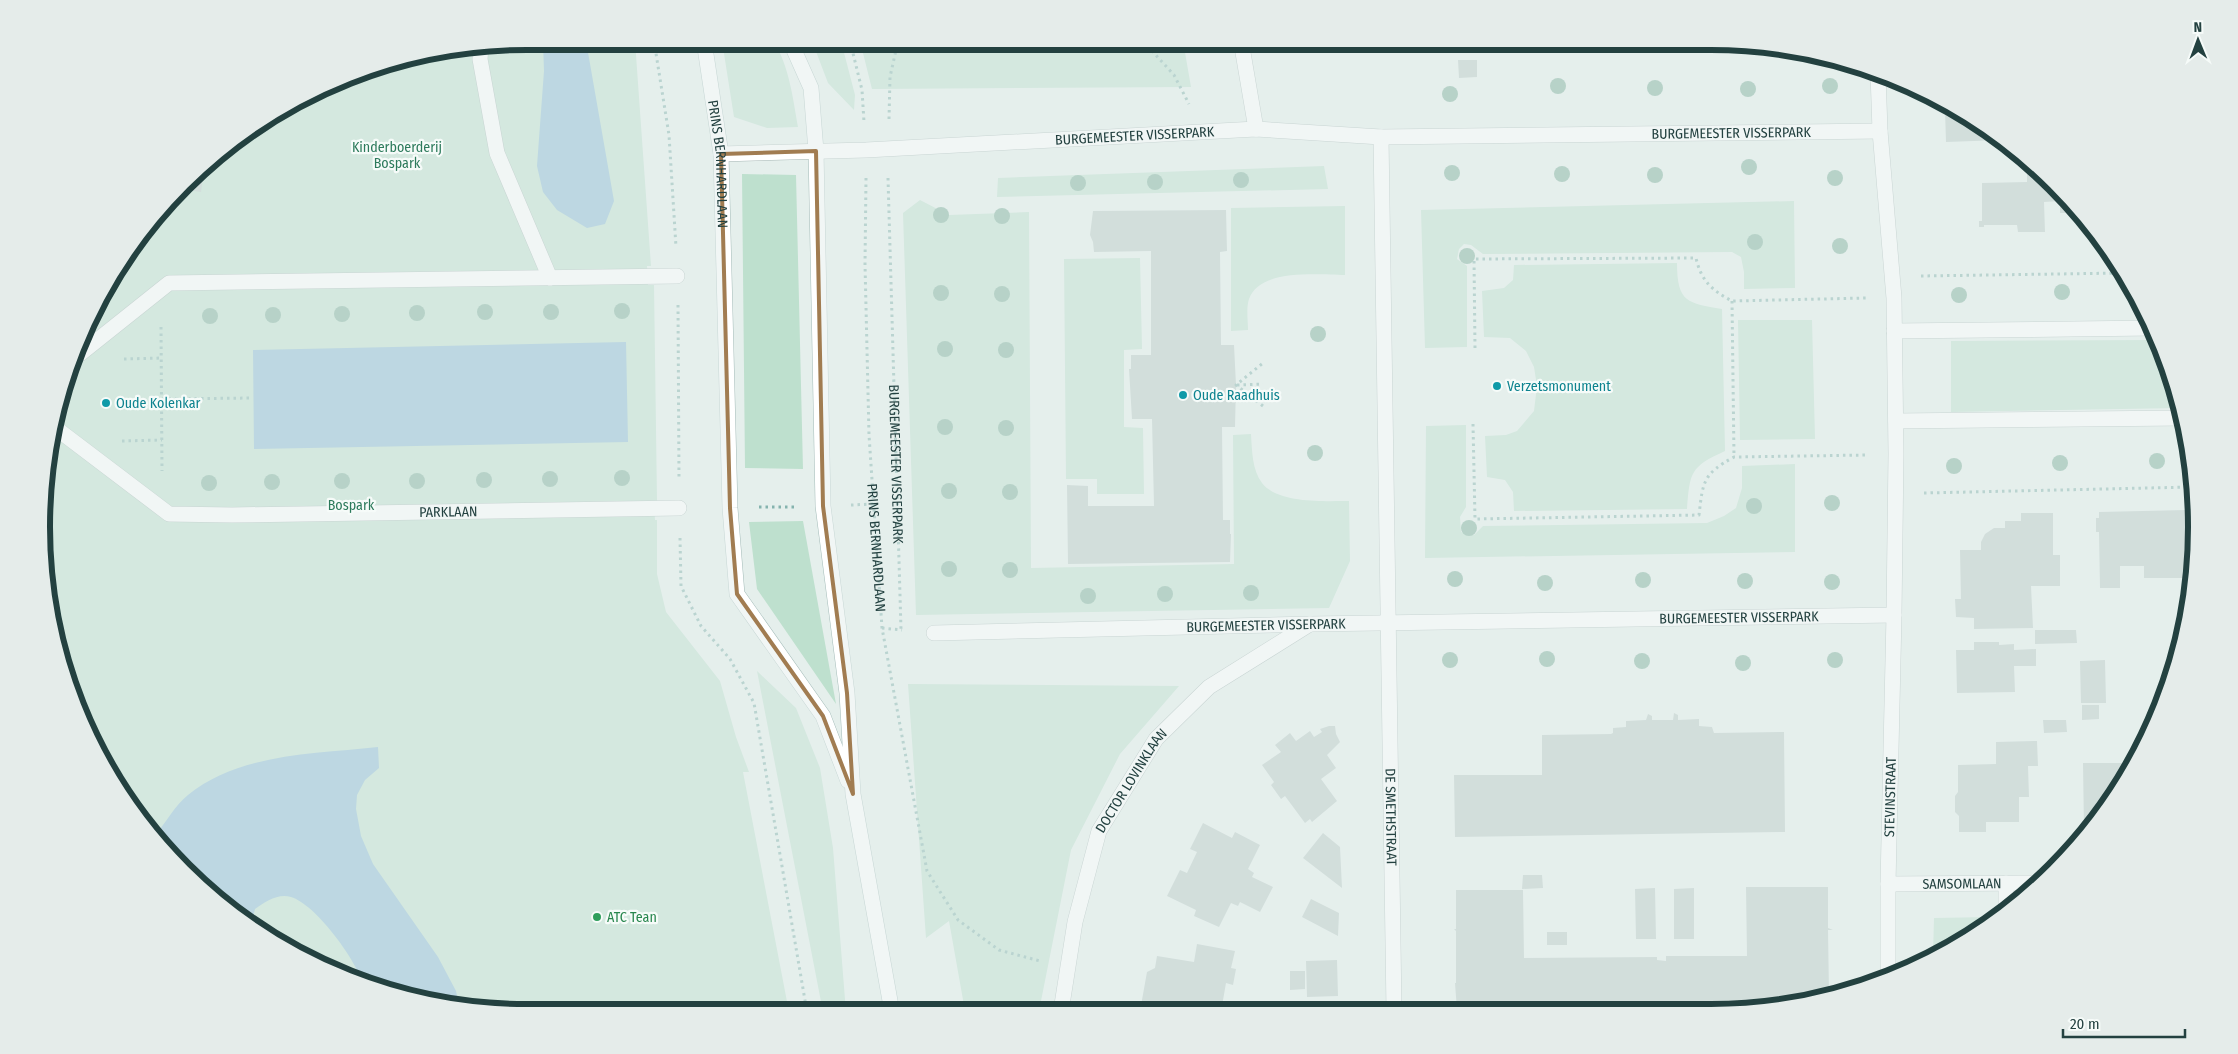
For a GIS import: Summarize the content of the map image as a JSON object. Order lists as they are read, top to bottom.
{
  "streets": {
    "street": [
      "BURGEMEESTER VISSERPARK",
      "PRINS BERNHARDLAAN",
      "PARKLAAN",
      "DOCTOR LOVINKLAAN",
      "STEVINSTRAAT",
      "DE SMETHSTRAAT",
      "SAMSOMLAAN"
    ]
  },
  "crossings": [
    ["BURGEMEESTER VISSERPARK", "PRINS BERNHARDLAAN"],
    ["BURGEMEESTER VISSERPARK", "DOCTOR LOVINKLAAN"],
    ["BURGEMEESTER VISSERPARK", "STEVINSTRAAT"],
    ["BURGEMEESTER VISSERPARK", "DE SMETHSTRAAT"],
    ["PRINS BERNHARDLAAN", "DOCTOR LOVINKLAAN"],
    ["STEVINSTRAAT", "SAMSOMLAAN"]
  ],
  "parks": ["Kinderboerderij Bospark", "Bospark"],
  "places": [
    "Verzetsmonument",
    "Oude Raadhuis",
    "Oude Kolenkar",
    "ATC Tean"
  ],
  "scale_bar": "20 m",
  "north": "top"
}
